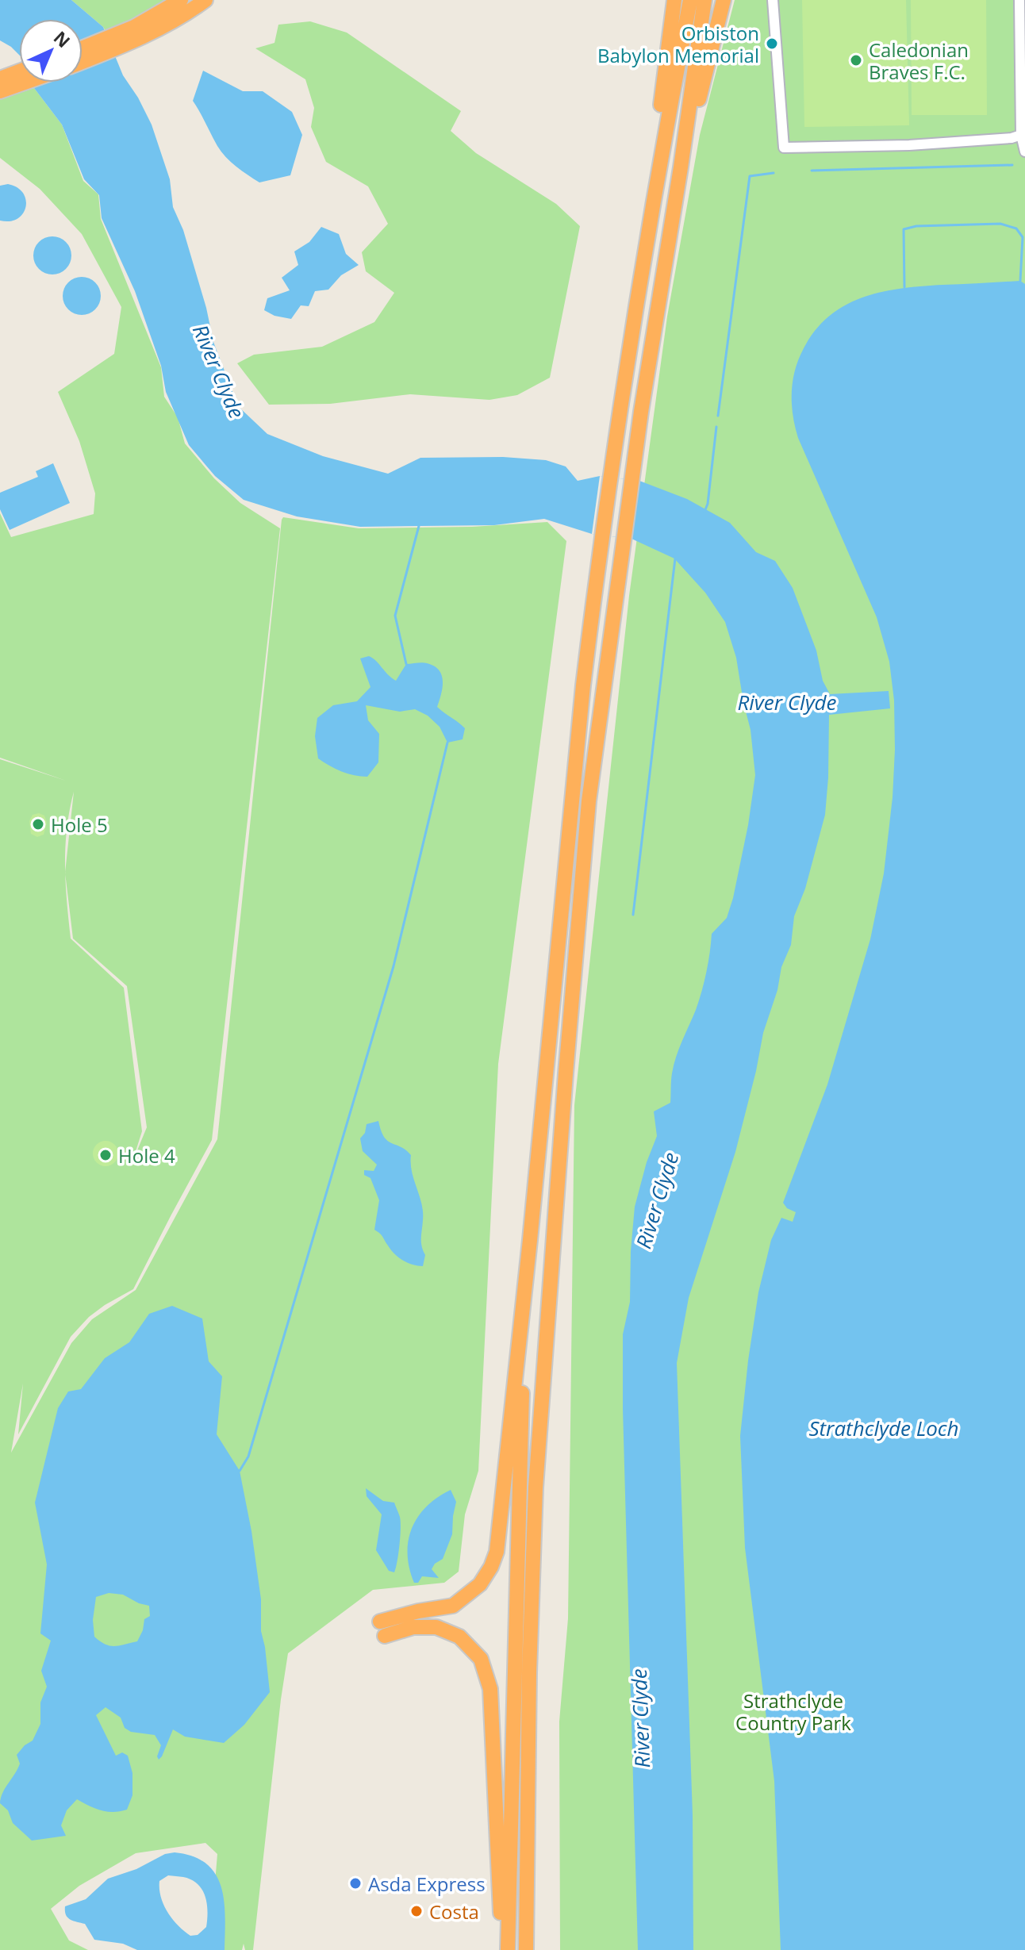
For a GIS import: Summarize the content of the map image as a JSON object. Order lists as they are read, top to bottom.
{
  "water": ["River Clyde", "Strathclyde Loch"],
  "parks": ["Strathclyde Country Park"],
  "places": [
    "Orbiston Babylon Memorial",
    "Caledonian Braves F.C.",
    "Hole 5",
    "Hole 4",
    "Asda Express",
    "Costa"
  ],
  "north": "top right"
}
